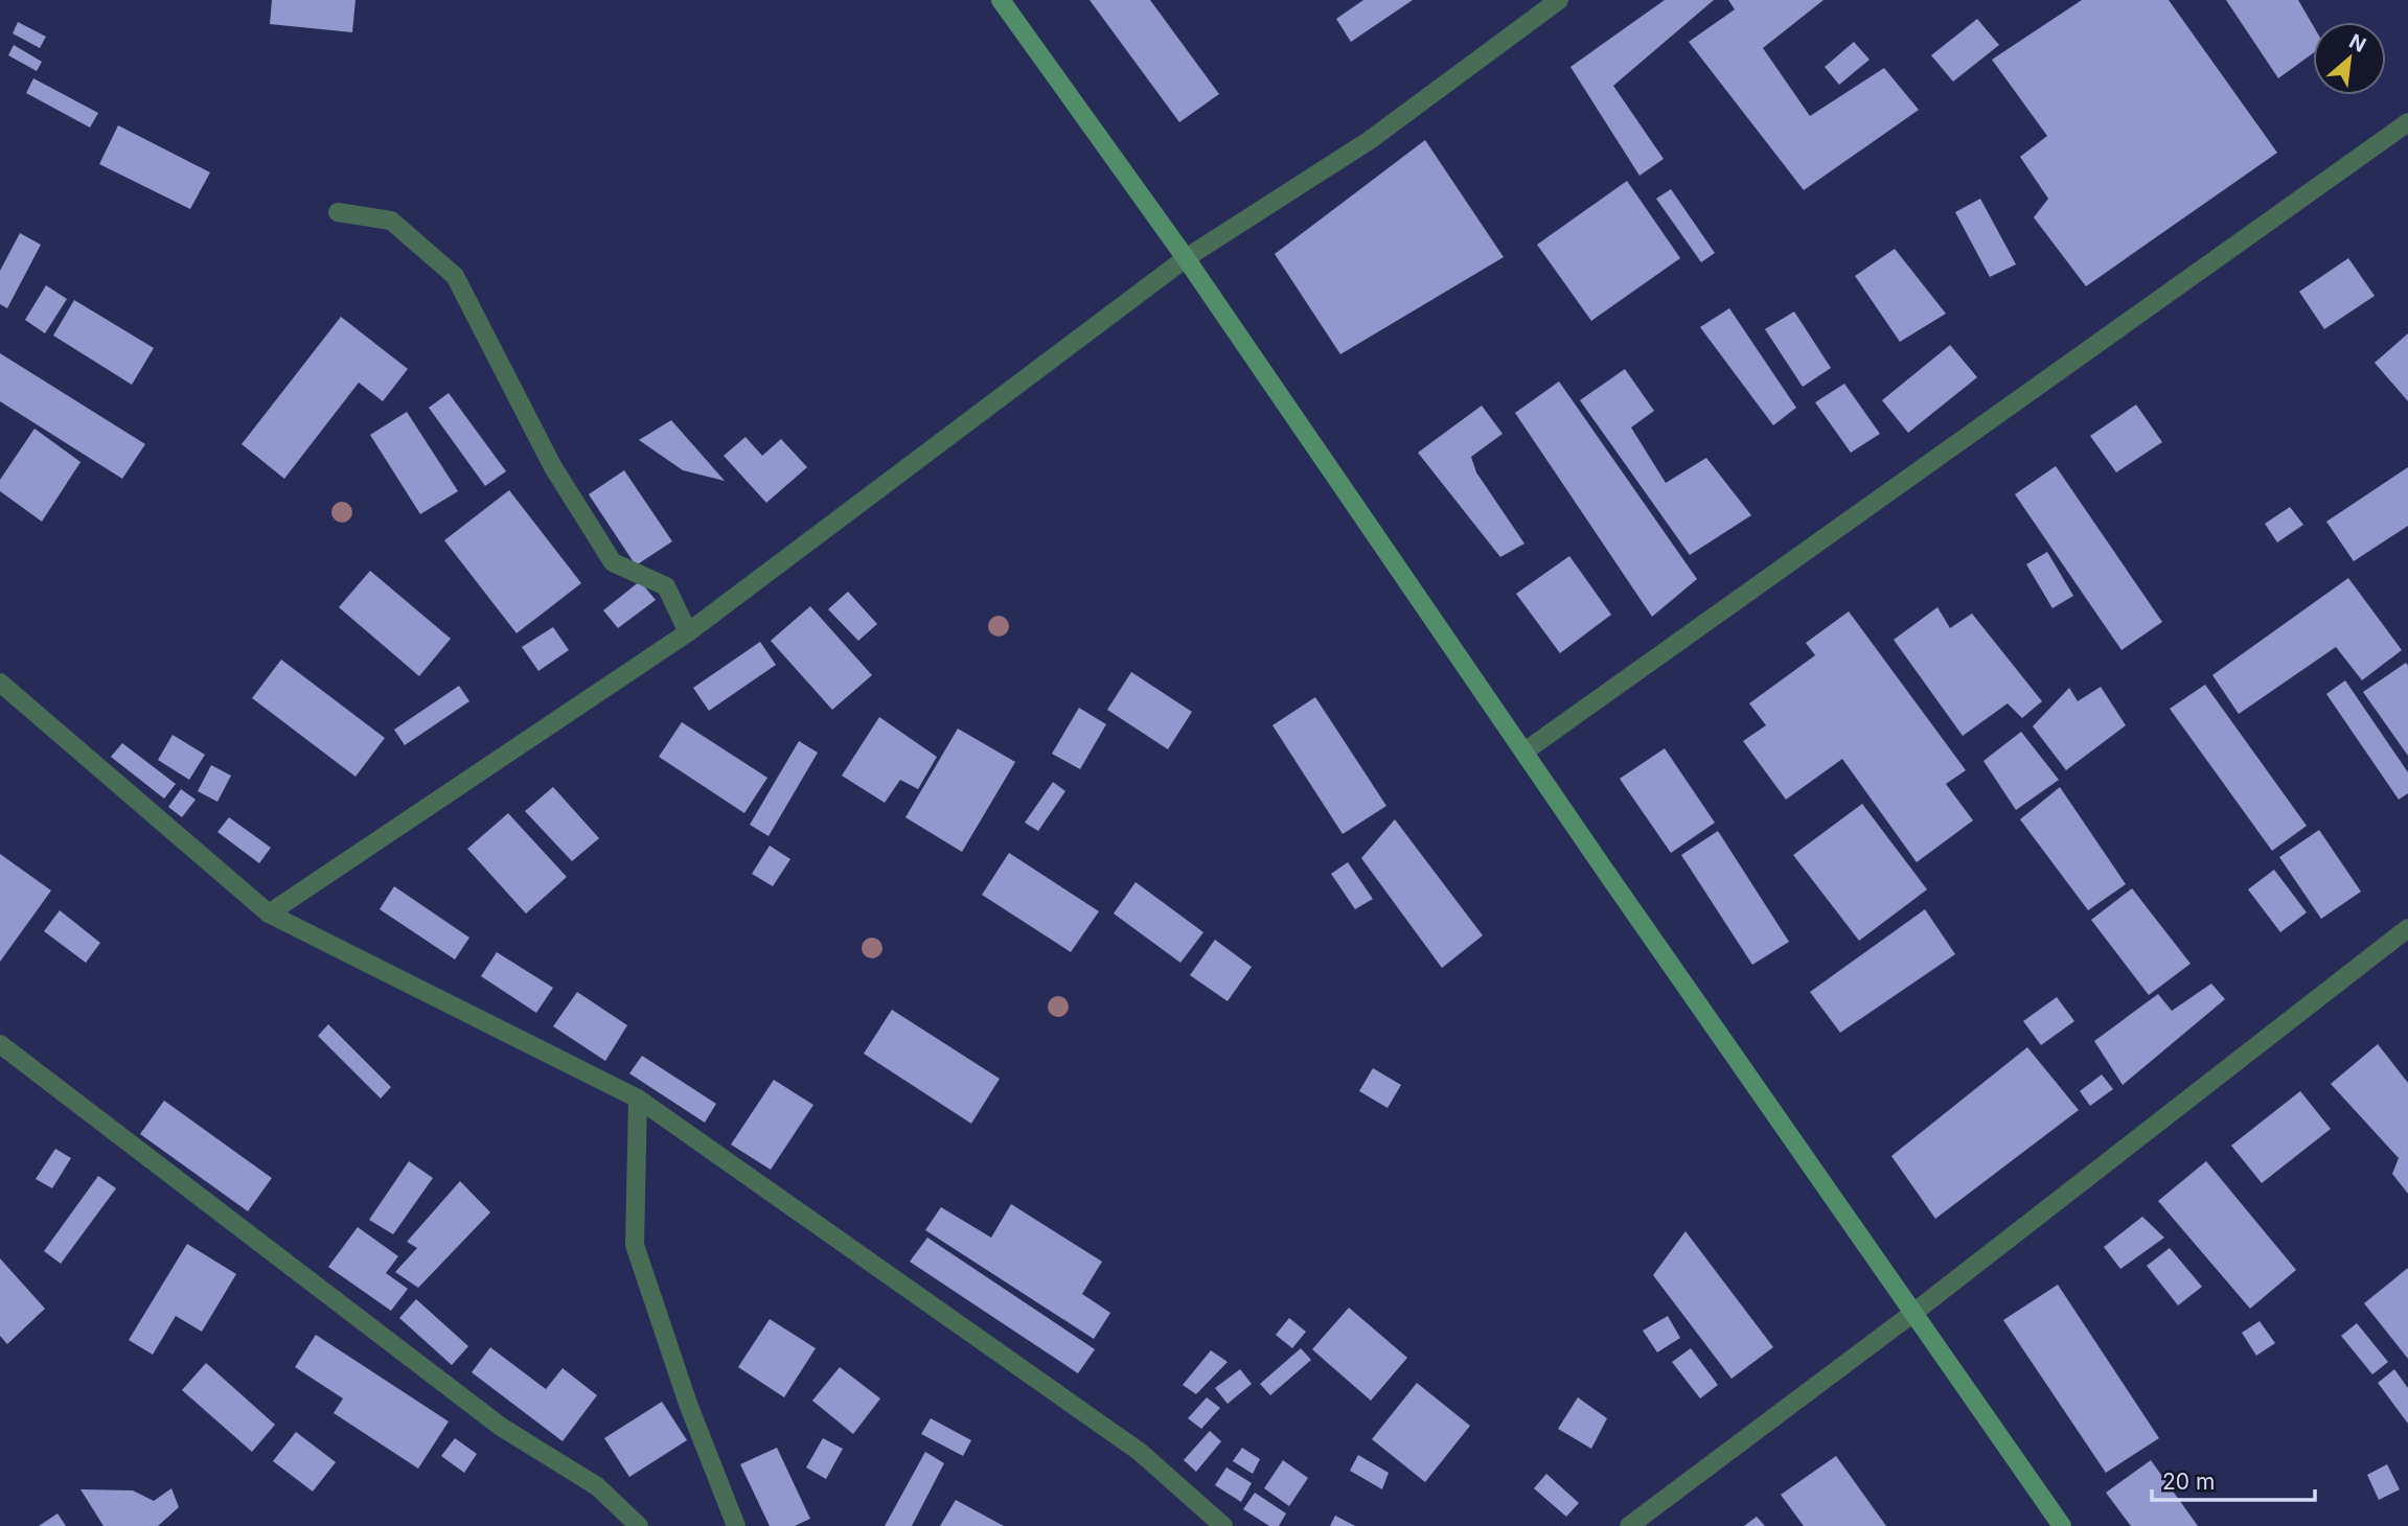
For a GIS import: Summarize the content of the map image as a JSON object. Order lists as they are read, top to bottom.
{
  "scale_bar": "20 m",
  "north": "top right"
}
